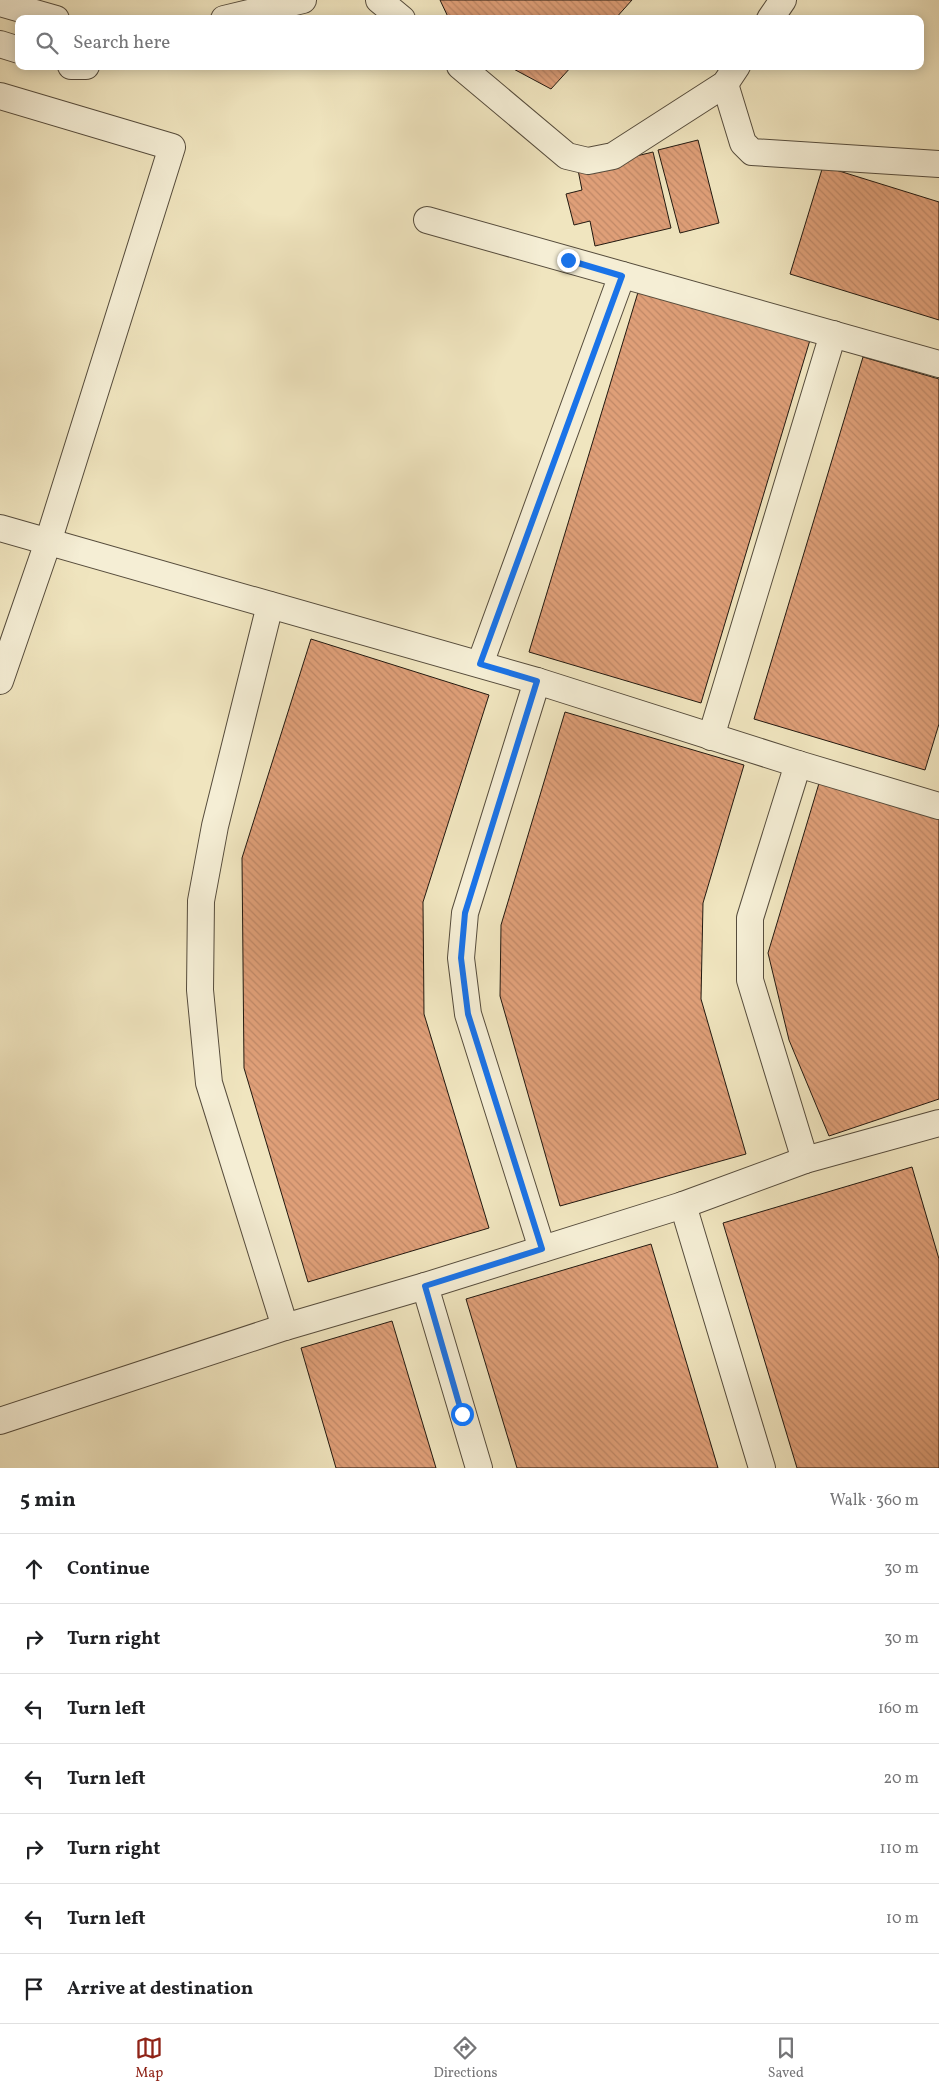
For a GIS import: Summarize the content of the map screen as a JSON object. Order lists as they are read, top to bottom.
{
  "page": {
    "search": "Search here",
    "heading": ["5 min", "Walk · 360 m"],
    "list": [
      ["Continue", "30 m"],
      ["Turn right", "30 m"],
      ["Turn left", "160 m"],
      ["Turn left", "20 m"],
      ["Turn right", "110 m"],
      ["Turn left", "10 m"],
      "Arrive at destination"
    ],
    "nav": ["Map", "Directions", "Saved"]
  }
}
